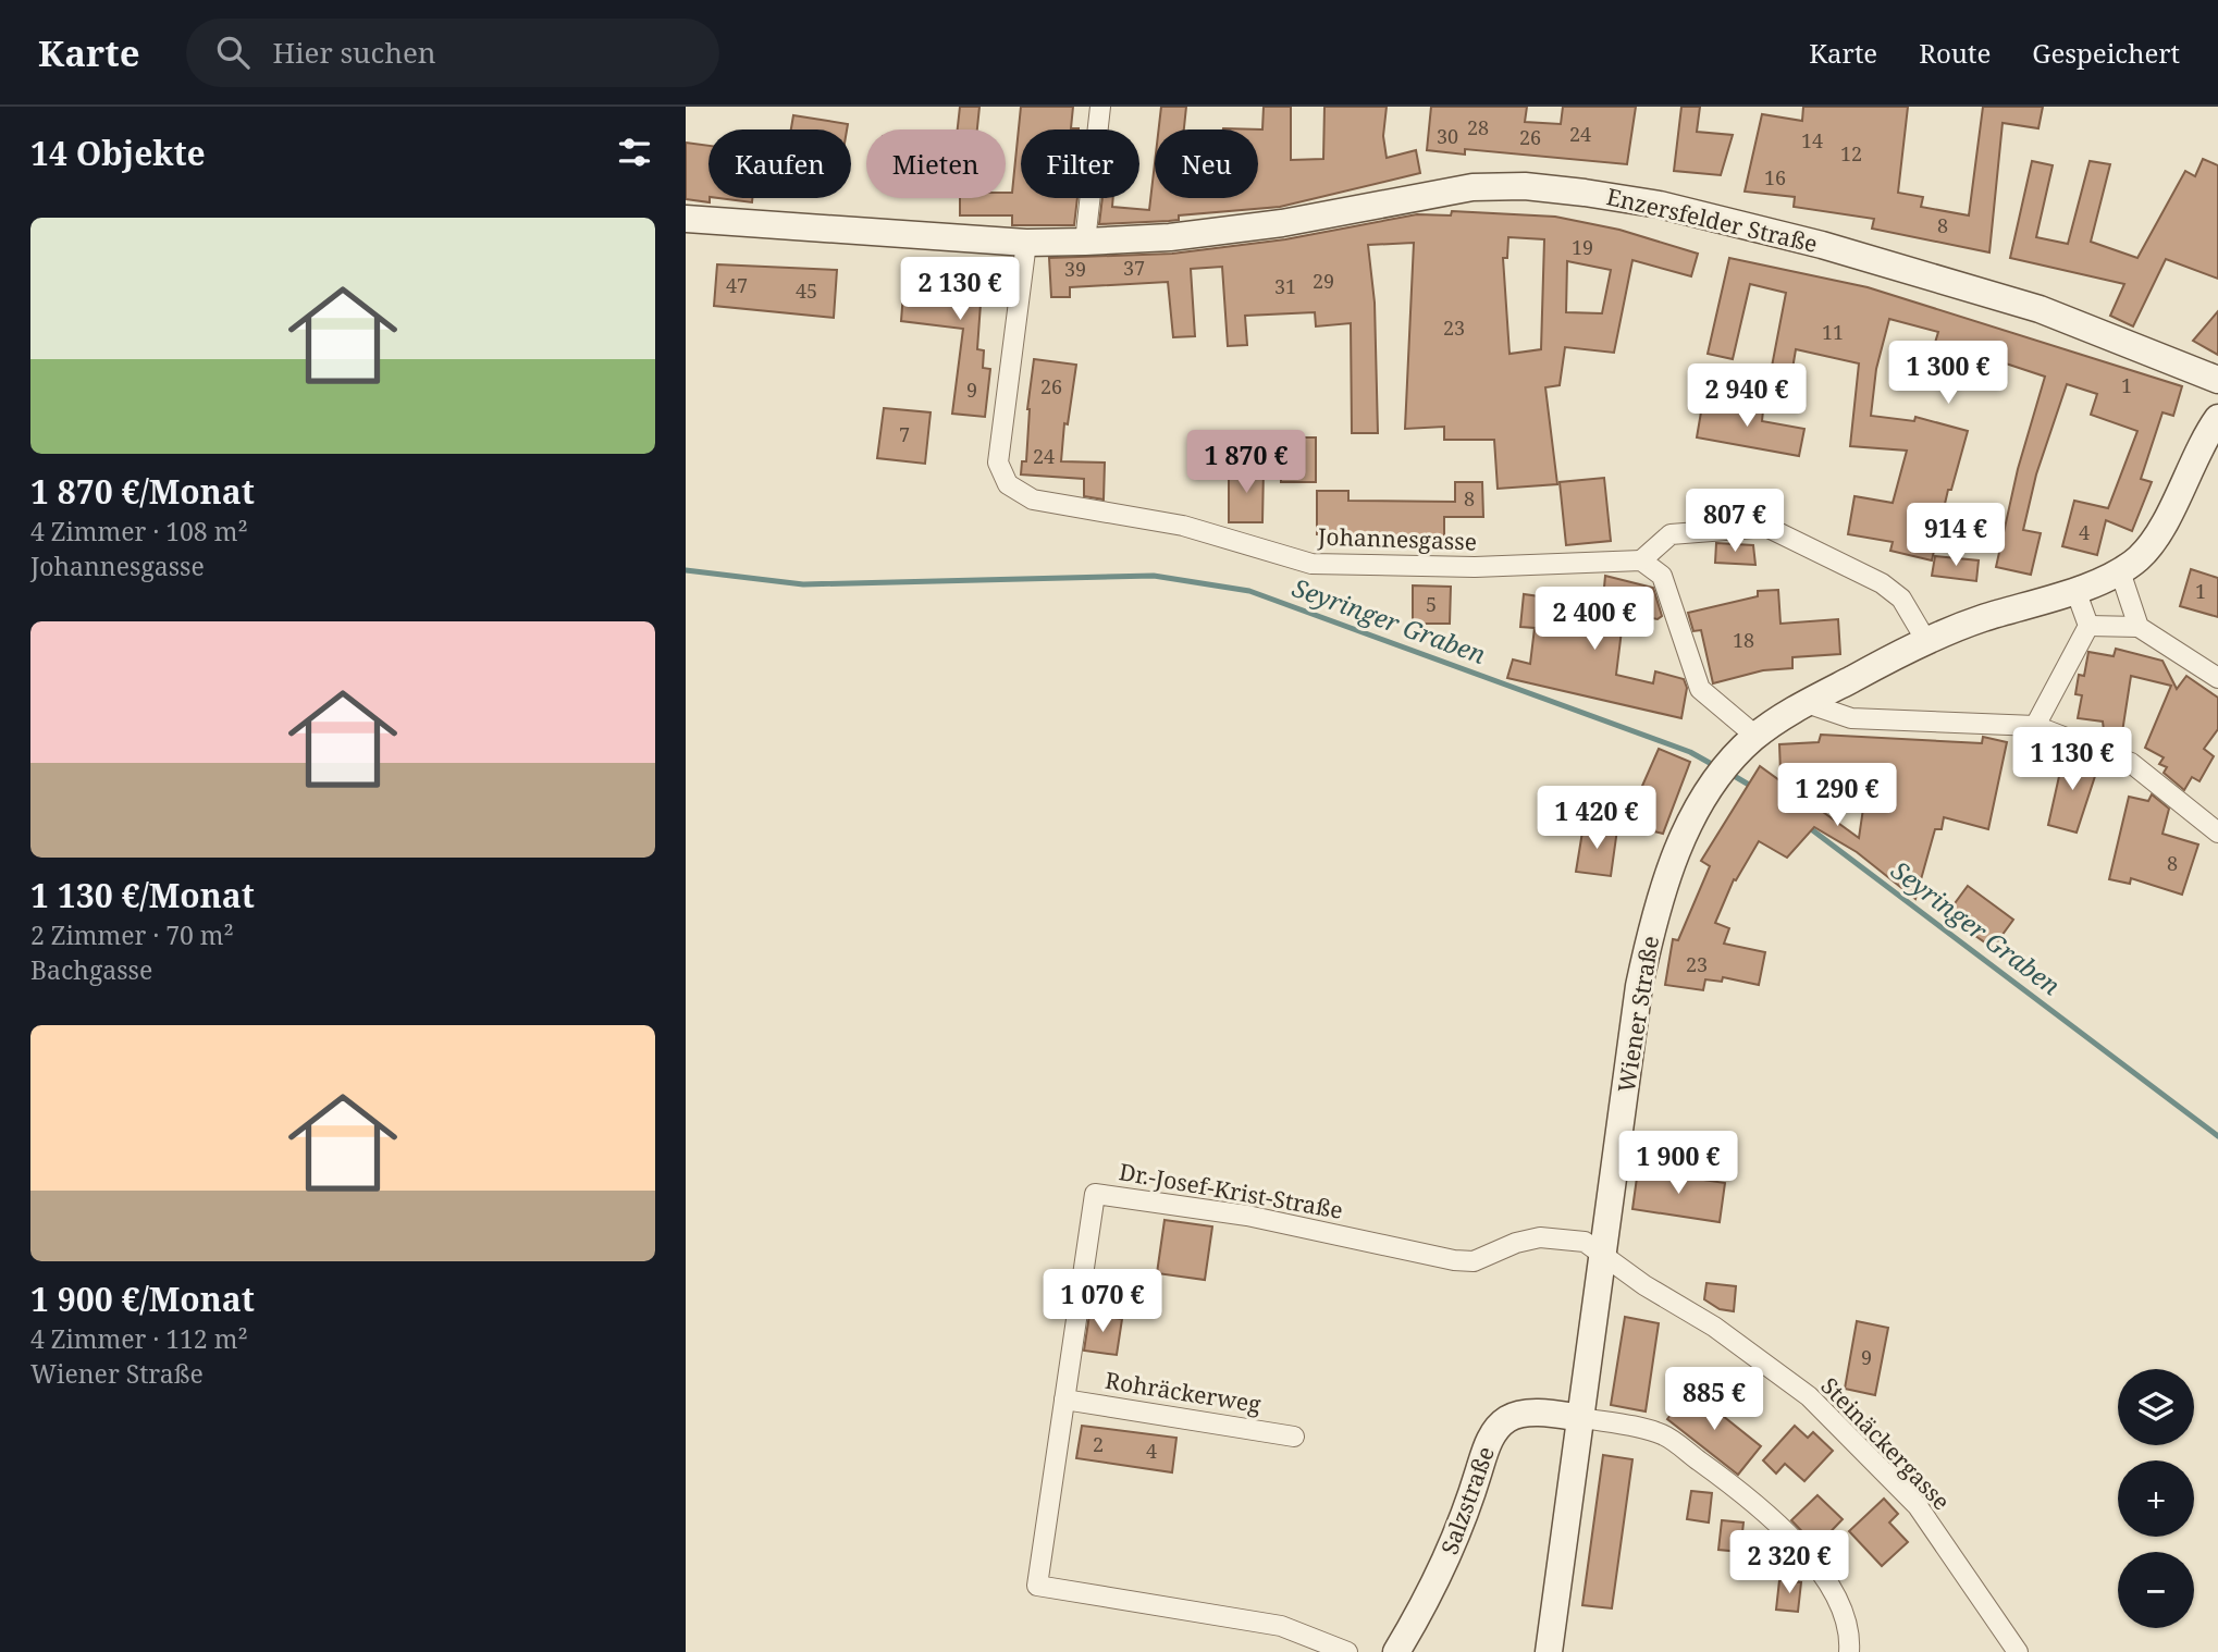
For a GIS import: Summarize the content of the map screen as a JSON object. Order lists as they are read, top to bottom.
{
  "streets": {
    "street": [
      "Enzersfelder Straße",
      "Johannesgasse",
      "Wiener Straße",
      "Dr.-Josef-Krist-Straße",
      "Rohräckerweg",
      "Steinäckergasse",
      "Salzstraße"
    ]
  },
  "crossings": [
    ["Enzersfelder Straße", "Johannesgasse"],
    ["Wiener Straße", "Dr.-Josef-Krist-Straße"],
    ["Wiener Straße", "Steinäckergasse"],
    ["Wiener Straße", "Salzstraße"],
    ["Dr.-Josef-Krist-Straße", "Rohräckerweg"],
    ["Dr.-Josef-Krist-Straße", "Steinäckergasse"]
  ],
  "water": ["Seyringer Graben"],
  "house_numbers": [
    "28",
    "24",
    "30",
    "26",
    "14",
    "12",
    "16",
    "8",
    "19",
    "37",
    "39",
    "29",
    "47",
    "31",
    "45",
    "23",
    "11",
    "1",
    "26",
    "9",
    "7",
    "24",
    "8",
    "4",
    "1",
    "5",
    "18",
    "8",
    "23",
    "9",
    "2",
    "4"
  ],
  "page": {
    "header": "Karte",
    "search": "Hier suchen",
    "nav": ["Karte", "Route", "Gespeichert"],
    "heading": "14 Objekte",
    "chip": [
      "Kaufen",
      "Mieten",
      "Filter",
      "Neu"
    ],
    "list": [
      {
        "name": "1 870 €/Monat",
        "note": "4 Zimmer · 108 m² · Johannesgasse"
      },
      {
        "name": "1 130 €/Monat",
        "note": "2 Zimmer · 70 m² · Bachgasse"
      },
      {
        "name": "1 900 €/Monat",
        "note": "4 Zimmer · 112 m² · Wiener Straße"
      }
    ],
    "price": [
      "2 130 €",
      "1 300 €",
      "2 940 €",
      "1 870 €",
      "807 €",
      "914 €",
      "2 400 €",
      "1 130 €",
      "1 290 €",
      "1 420 €",
      "1 900 €",
      "1 070 €",
      "885 €",
      "2 320 €"
    ],
    "map_buttons": ["+", "−"]
  }
}
